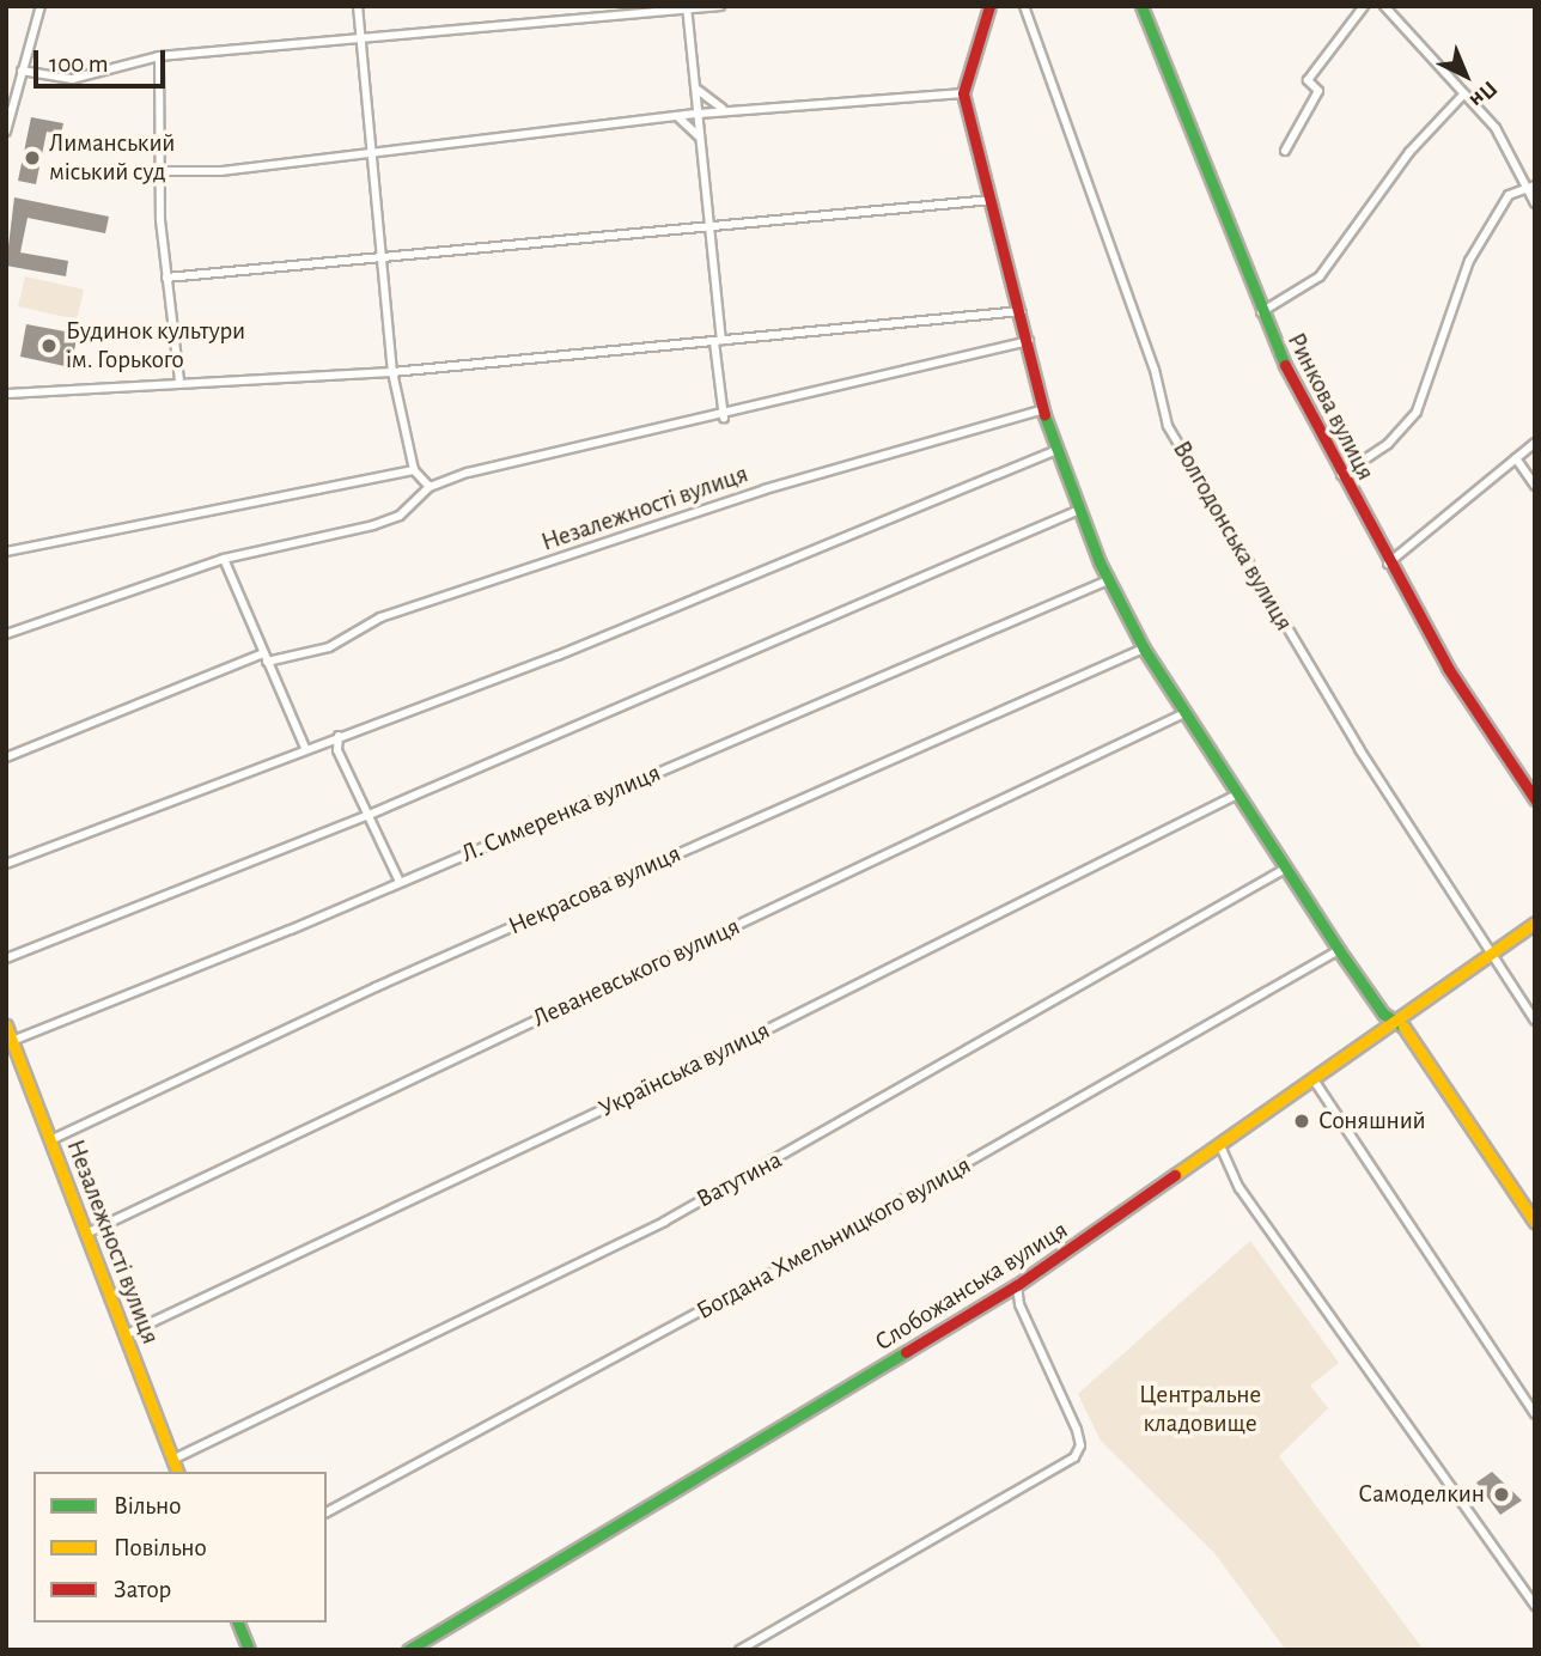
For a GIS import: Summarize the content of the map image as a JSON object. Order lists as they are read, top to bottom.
{
  "streets": {
    "main road": ["Ринкова вулиця", "Незалежності вулиця", "Слобожанська вулиця"],
    "street": [
      "Волгодонська вулиця",
      "Л. Симеренка вулиця",
      "Некрасова вулиця",
      "Леваневського вулиця",
      "Українська вулиця",
      "Ватутина",
      "Богдана Хмельницкого вулиця"
    ]
  },
  "crossings": [
    ["Незалежності вулиця", "Л. Симеренка вулиця"],
    ["Незалежності вулиця", "Некрасова вулиця"],
    ["Незалежності вулиця", "Леваневського вулиця"],
    ["Незалежності вулиця", "Українська вулиця"],
    ["Незалежності вулиця", "Ватутина"],
    ["Волгодонська вулиця", "Слобожанська вулиця"]
  ],
  "parks": ["Центральне кладовище"],
  "places": [
    "Лиманський міський суд",
    "Будинок культури ім. Горького",
    "Соняшний",
    "Самоделкин"
  ],
  "legend": ["Вільно", "Повільно", "Затор"],
  "scale_bar": "100 m",
  "north": "bottom right"
}
